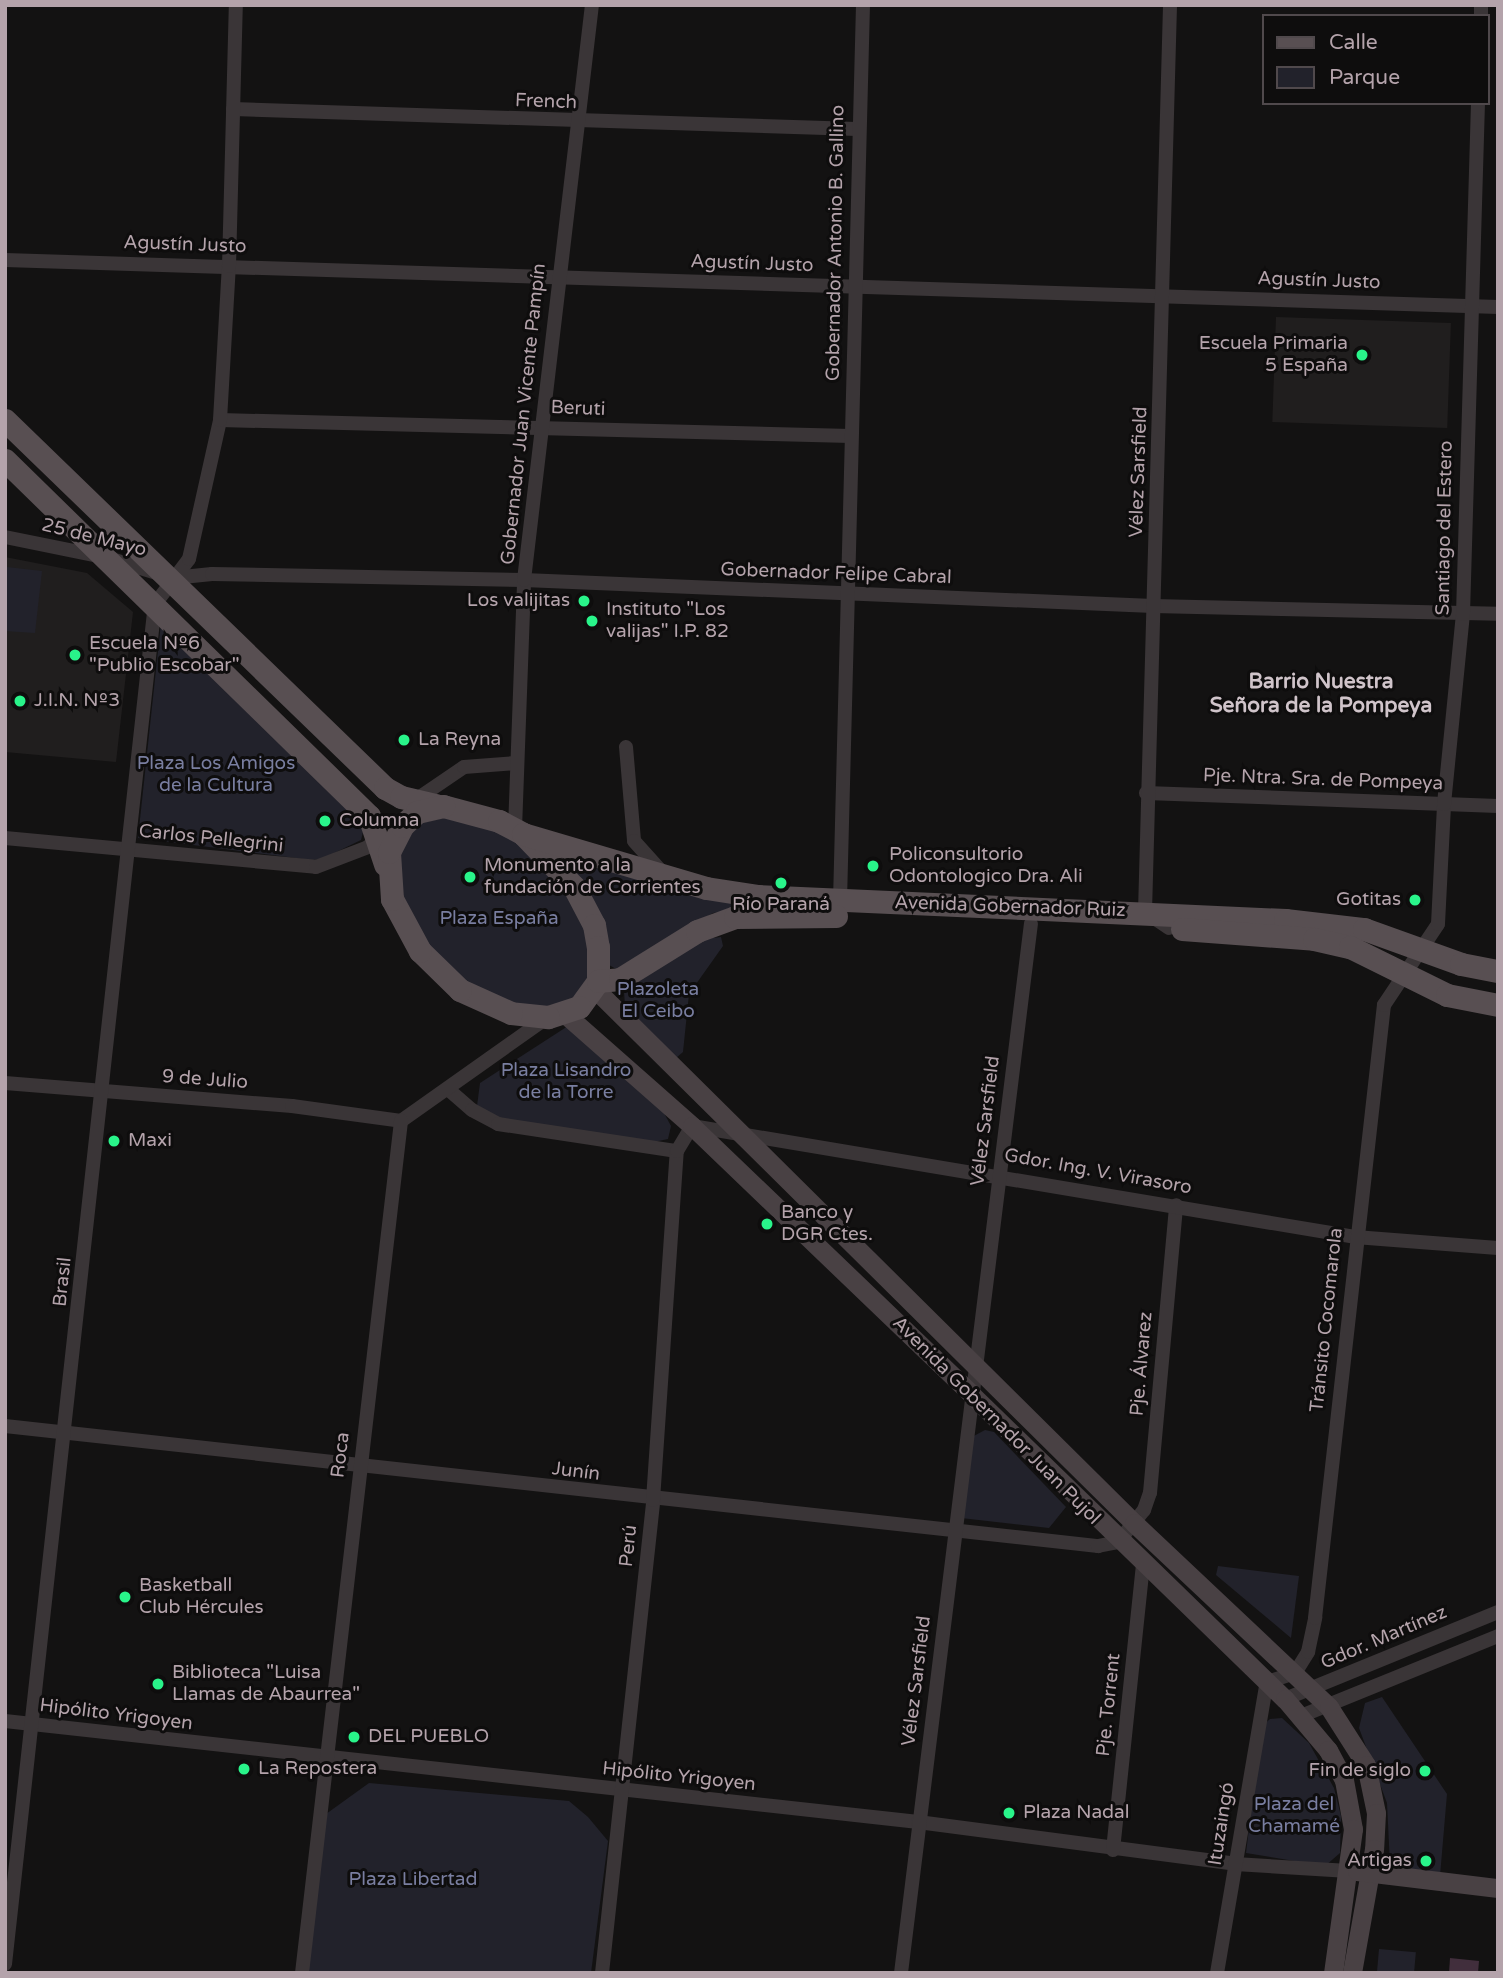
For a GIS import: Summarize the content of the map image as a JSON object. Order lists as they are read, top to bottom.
{
  "streets": {
    "main road": ["Avenida Gobernador Ruiz", "Avenida Gobernador Juan Pujol"],
    "street": [
      "French",
      "Gobernador Antonio B. Gallino",
      "Agustín Justo",
      "Beruti",
      "Gobernador Juan Vicente Pampín",
      "Vélez Sarsfield",
      "Santiago del Estero",
      "25 de Mayo",
      "Gobernador Felipe Cabral",
      "Pje. Ntra. Sra. de Pompeya",
      "Carlos Pellegrini",
      "9 de Julio",
      "Gdor. Ing. V. Virasoro",
      "Brasil",
      "Tránsito Cocomarola",
      "Pje. Álvarez",
      "Roca",
      "Junín",
      "Perú",
      "Gdor. Martínez",
      "Pje. Torrent",
      "Hipólito Yrigoyen",
      "Ituzaingó"
    ]
  },
  "crossings": [
    ["French", "Gobernador Antonio B. Gallino"],
    ["French", "Gobernador Juan Vicente Pampín"],
    ["Gobernador Antonio B. Gallino", "Agustín Justo"],
    ["Gobernador Antonio B. Gallino", "Beruti"],
    ["Gobernador Antonio B. Gallino", "Gobernador Felipe Cabral"],
    ["Gobernador Antonio B. Gallino", "Avenida Gobernador Ruiz"],
    ["Agustín Justo", "Gobernador Juan Vicente Pampín"],
    ["Agustín Justo", "Vélez Sarsfield"],
    ["Agustín Justo", "Santiago del Estero"],
    ["Beruti", "Gobernador Juan Vicente Pampín"],
    ["Gobernador Juan Vicente Pampín", "Gobernador Felipe Cabral"],
    ["Gobernador Juan Vicente Pampín", "Carlos Pellegrini"],
    ["Gobernador Juan Vicente Pampín", "Avenida Gobernador Ruiz"],
    ["Gobernador Juan Vicente Pampín", "Avenida Gobernador Juan Pujol"],
    ["Vélez Sarsfield", "Gobernador Felipe Cabral"],
    ["Vélez Sarsfield", "Pje. Ntra. Sra. de Pompeya"],
    ["Vélez Sarsfield", "Avenida Gobernador Ruiz"],
    ["Vélez Sarsfield", "Gdor. Ing. V. Virasoro"],
    ["Vélez Sarsfield", "Avenida Gobernador Juan Pujol"],
    ["Vélez Sarsfield", "Junín"],
    ["Vélez Sarsfield", "Hipólito Yrigoyen"],
    ["Santiago del Estero", "Gobernador Felipe Cabral"],
    ["Santiago del Estero", "Pje. Ntra. Sra. de Pompeya"],
    ["Santiago del Estero", "Avenida Gobernador Ruiz"],
    ["Santiago del Estero", "Tránsito Cocomarola"],
    ["25 de Mayo", "Gobernador Felipe Cabral"],
    ["Carlos Pellegrini", "Avenida Gobernador Ruiz"],
    ["Carlos Pellegrini", "Brasil"],
    ["Carlos Pellegrini", "Avenida Gobernador Juan Pujol"],
    ["Avenida Gobernador Ruiz", "Tránsito Cocomarola"],
    ["Avenida Gobernador Ruiz", "Avenida Gobernador Juan Pujol"],
    ["9 de Julio", "Brasil"],
    ["9 de Julio", "Roca"],
    ["Gdor. Ing. V. Virasoro", "Tránsito Cocomarola"],
    ["Gdor. Ing. V. Virasoro", "Pje. Álvarez"],
    ["Gdor. Ing. V. Virasoro", "Avenida Gobernador Juan Pujol"],
    ["Gdor. Ing. V. Virasoro", "Perú"],
    ["Brasil", "Junín"],
    ["Brasil", "Hipólito Yrigoyen"],
    ["Tránsito Cocomarola", "Avenida Gobernador Juan Pujol"],
    ["Pje. Álvarez", "Avenida Gobernador Juan Pujol"],
    ["Avenida Gobernador Juan Pujol", "Junín"],
    ["Avenida Gobernador Juan Pujol", "Perú"],
    ["Avenida Gobernador Juan Pujol", "Gdor. Martínez"],
    ["Avenida Gobernador Juan Pujol", "Pje. Torrent"],
    ["Avenida Gobernador Juan Pujol", "Hipólito Yrigoyen"],
    ["Avenida Gobernador Juan Pujol", "Ituzaingó"],
    ["Roca", "Junín"],
    ["Roca", "Hipólito Yrigoyen"],
    ["Junín", "Perú"],
    ["Perú", "Hipólito Yrigoyen"],
    ["Pje. Torrent", "Hipólito Yrigoyen"],
    ["Hipólito Yrigoyen", "Ituzaingó"]
  ],
  "districts": ["Barrio Nuestra Señora de la Pompeya"],
  "parks": [
    "Plaza Los Amigos de la Cultura",
    "Plaza España",
    "Plazoleta El Ceibo",
    "Plaza Lisandro de la Torre",
    "Plaza del Chamamé",
    "Plaza Libertad"
  ],
  "places": [
    "Escuela Primaria 5 España",
    "Los valijitas",
    "Instituto \"Los valijas\" I.P. 82",
    "Escuela Nº6 \"Publio Escobar\"",
    "J.I.N. Nº3",
    "La Reyna",
    "Columna",
    "Policonsultorio Odontologico Dra. Ali",
    "Monumento a la fundación de Corrientes",
    "Río Paraná",
    "Gotitas",
    "Maxi",
    "Banco y DGR Ctes.",
    "Basketball Club Hércules",
    "Biblioteca \"Luisa Llamas de Abaurrea\"",
    "DEL PUEBLO",
    "La Repostera",
    "Fin de siglo",
    "Plaza Nadal",
    "Artigas"
  ],
  "legend": ["Calle", "Parque"]
}
